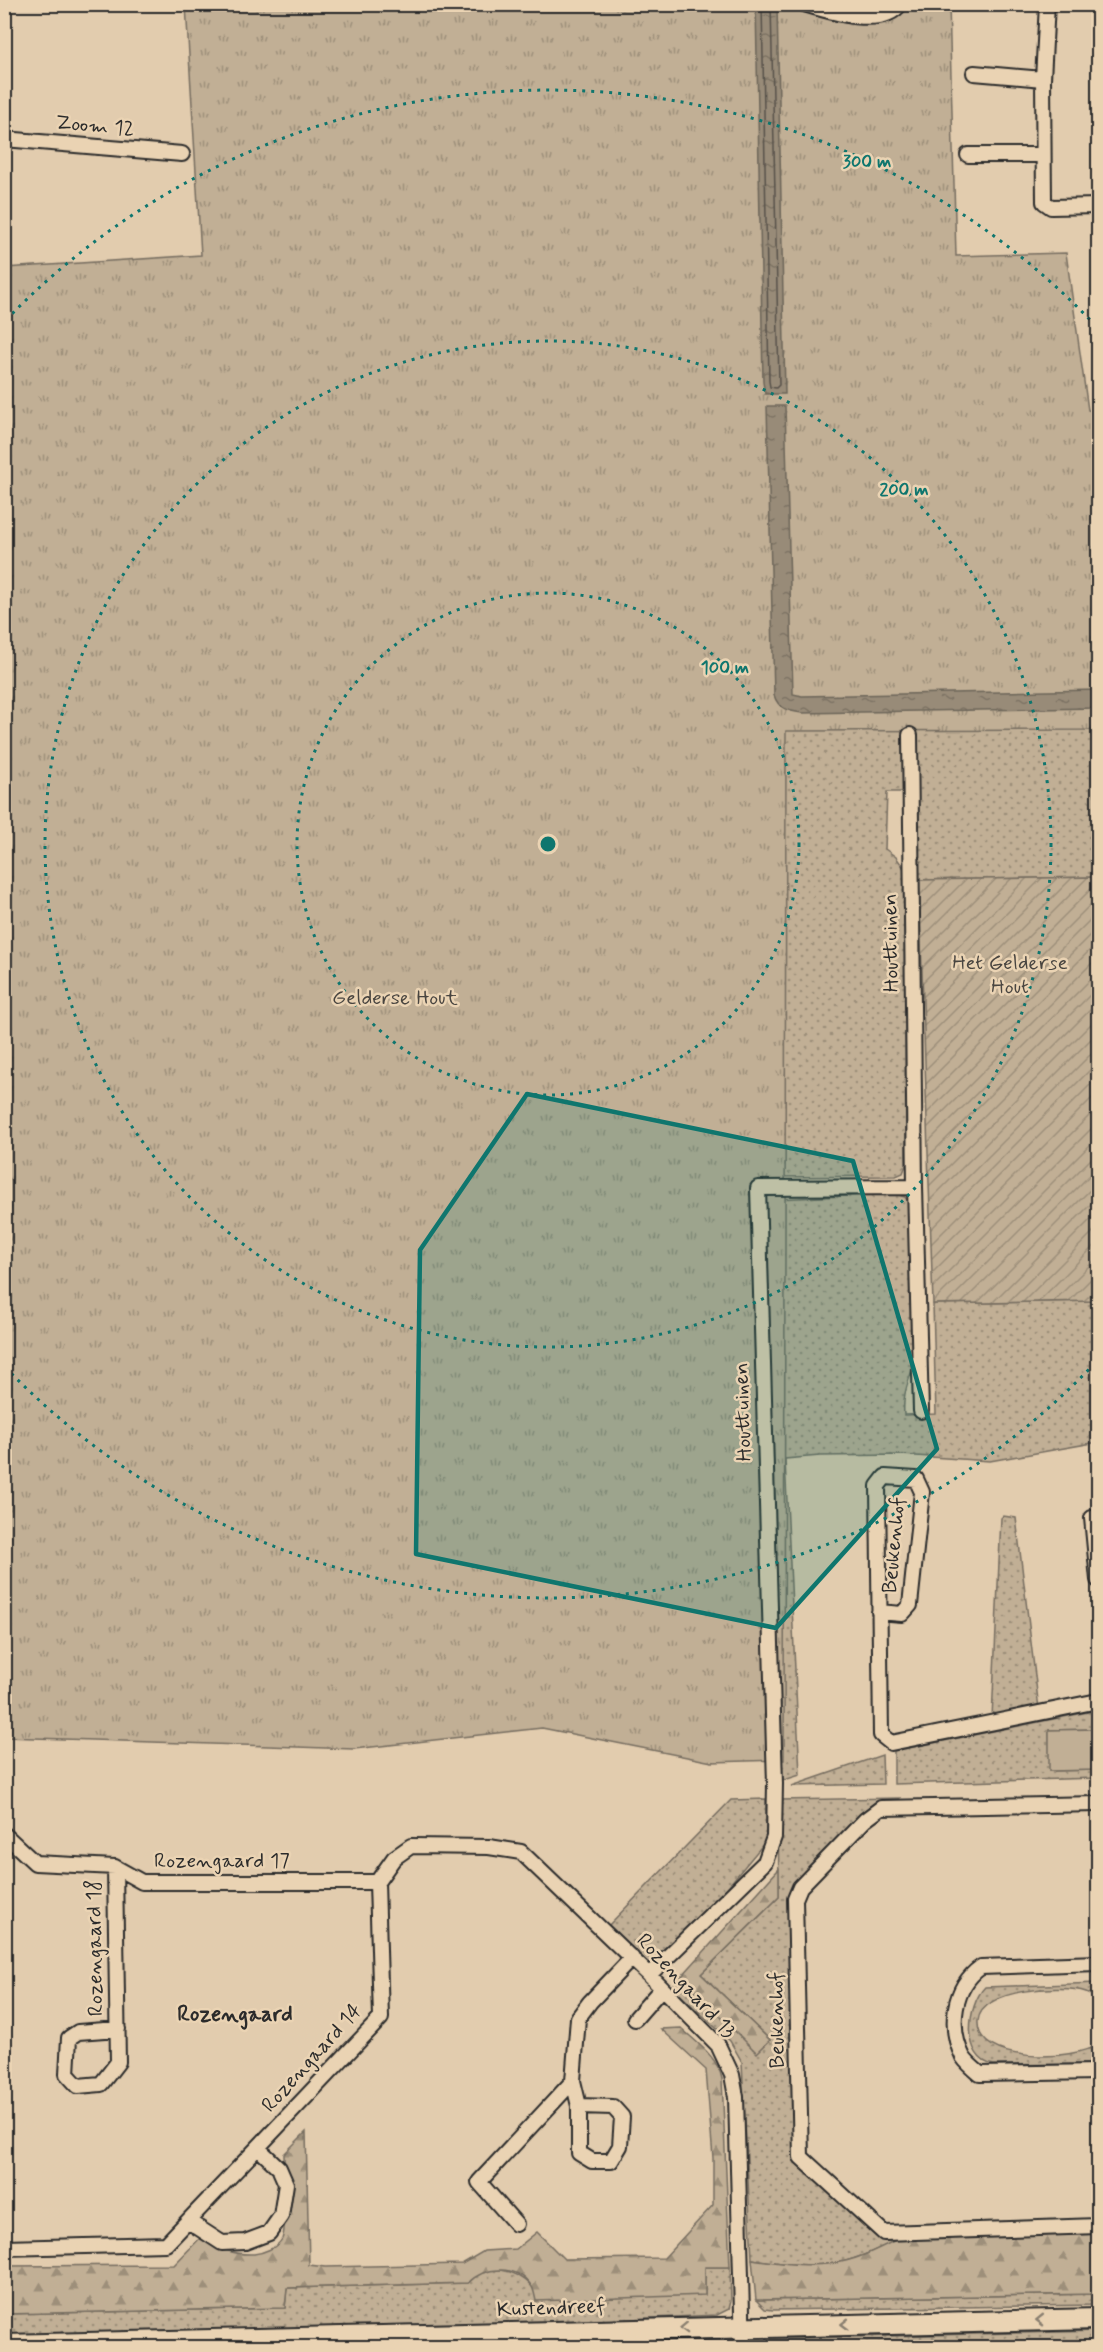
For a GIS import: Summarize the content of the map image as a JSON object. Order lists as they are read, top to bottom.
{
  "streets": {
    "main road": ["Kustendreef"],
    "street": [
      "Zoom 12",
      "Houttuinen",
      "Beukenhof",
      "Rozengaard 17",
      "Rozengaard 18",
      "Rozengaard 13",
      "Rozengaard 14"
    ]
  },
  "crossings": [
    ["Houttuinen", "Rozengaard 13"],
    ["Rozengaard 17", "Rozengaard 18"],
    ["Rozengaard 17", "Rozengaard 13"],
    ["Rozengaard 17", "Rozengaard 14"],
    ["Rozengaard 13", "Rozengaard 14"],
    ["Rozengaard 13", "Kustendreef"]
  ],
  "one_way": ["Kustendreef"],
  "districts": ["Rozengaard"],
  "parks": ["Het Gelderse Hout", "Gelderse Hout"],
  "rings": ["300 m", "200 m", "100 m"]
}
